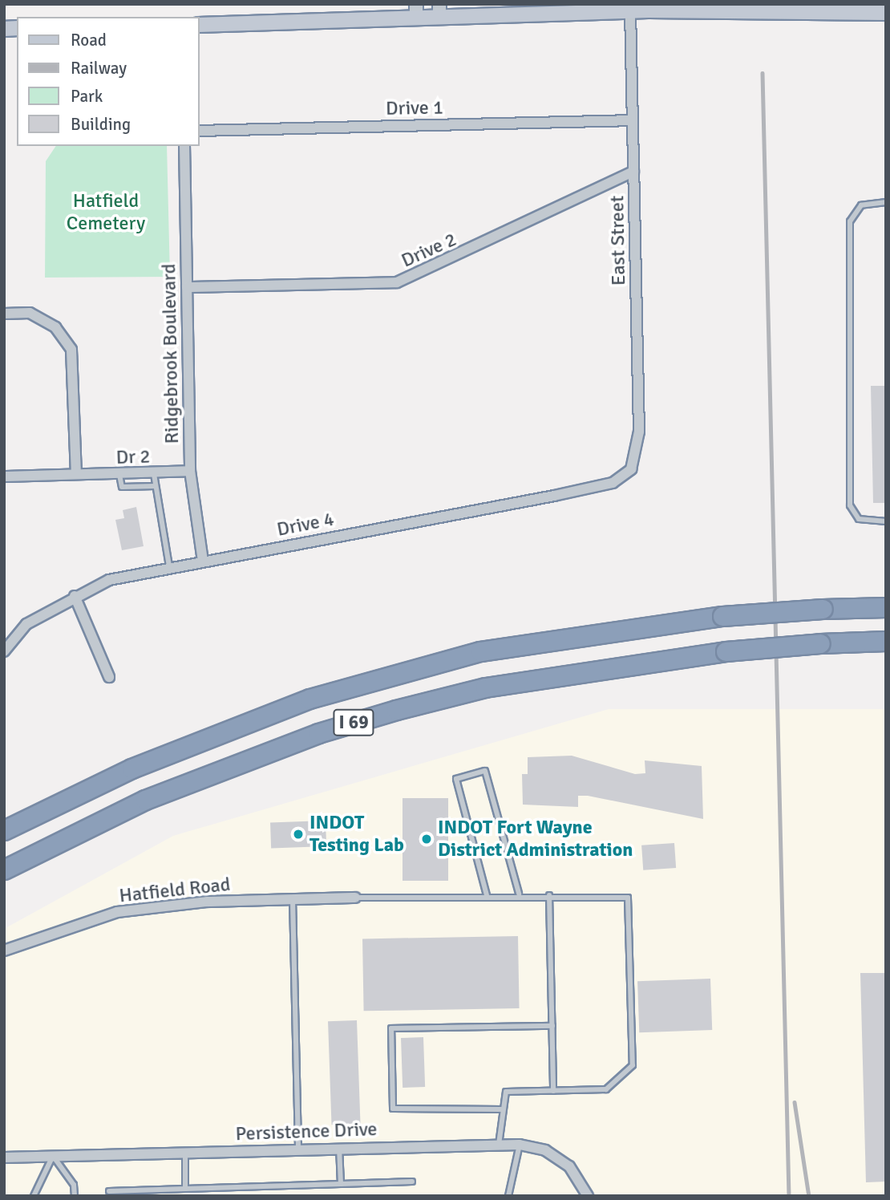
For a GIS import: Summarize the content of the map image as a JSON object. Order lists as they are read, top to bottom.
{
  "streets": {
    "highway": ["I 69"],
    "street": [
      "Drive 1",
      "East Street",
      "Drive 2",
      "Ridgebrook Boulevard",
      "Dr 2",
      "Drive 4",
      "Hatfield Road",
      "Persistence Drive"
    ]
  },
  "crossings": [
    ["Drive 1", "East Street"],
    ["East Street", "Drive 2"],
    ["East Street", "Drive 4"],
    ["Drive 2", "Ridgebrook Boulevard"],
    ["Ridgebrook Boulevard", "Dr 2"],
    ["Ridgebrook Boulevard", "Drive 4"]
  ],
  "parks": ["Hatfield Cemetery"],
  "places": ["INDOT Testing Lab", "INDOT Fort Wayne District Administration"],
  "legend": [
    "Road",
    "Railway",
    "Park",
    "Building"
  ]
}
